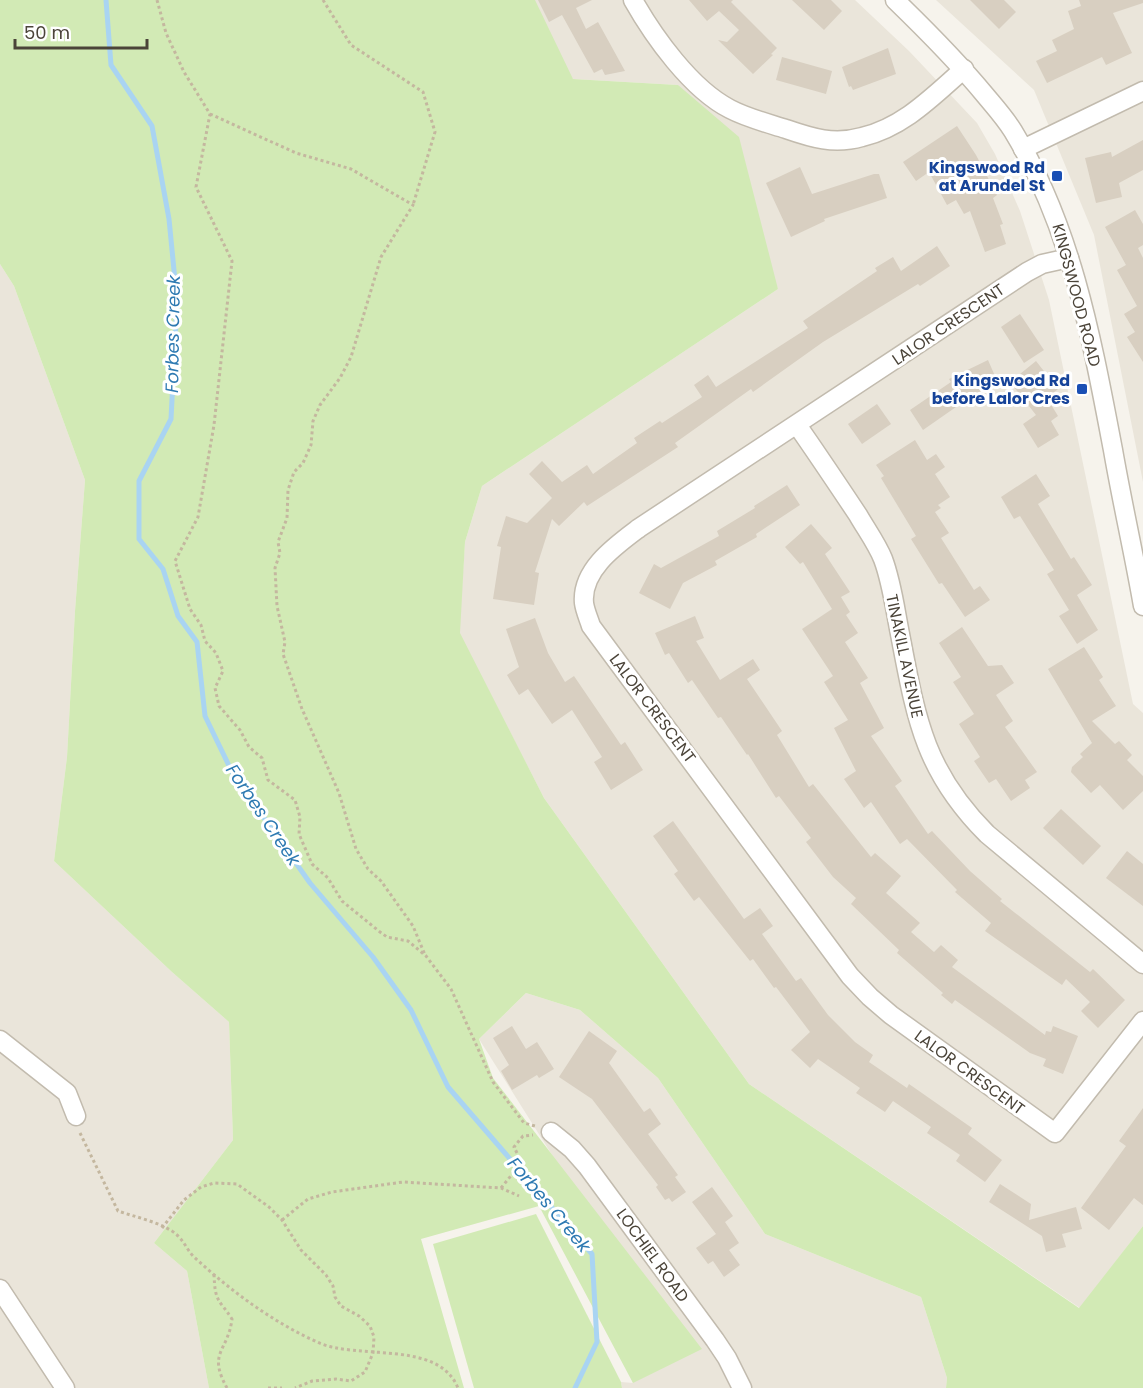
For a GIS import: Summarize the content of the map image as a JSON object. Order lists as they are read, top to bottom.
{
  "streets": {
    "street": [
      "KINGSWOOD ROAD",
      "LALOR CRESCENT",
      "TINAKILL AVENUE",
      "LOCHIEL ROAD"
    ]
  },
  "crossings": [
    ["KINGSWOOD ROAD", "LALOR CRESCENT"],
    ["LALOR CRESCENT", "TINAKILL AVENUE"]
  ],
  "water": ["Forbes Creek"],
  "places": {
    "transit": ["Kingswood Rd at Arundel St", "Kingswood Rd before Lalor Cres"]
  },
  "scale_bar": "50 m"
}
